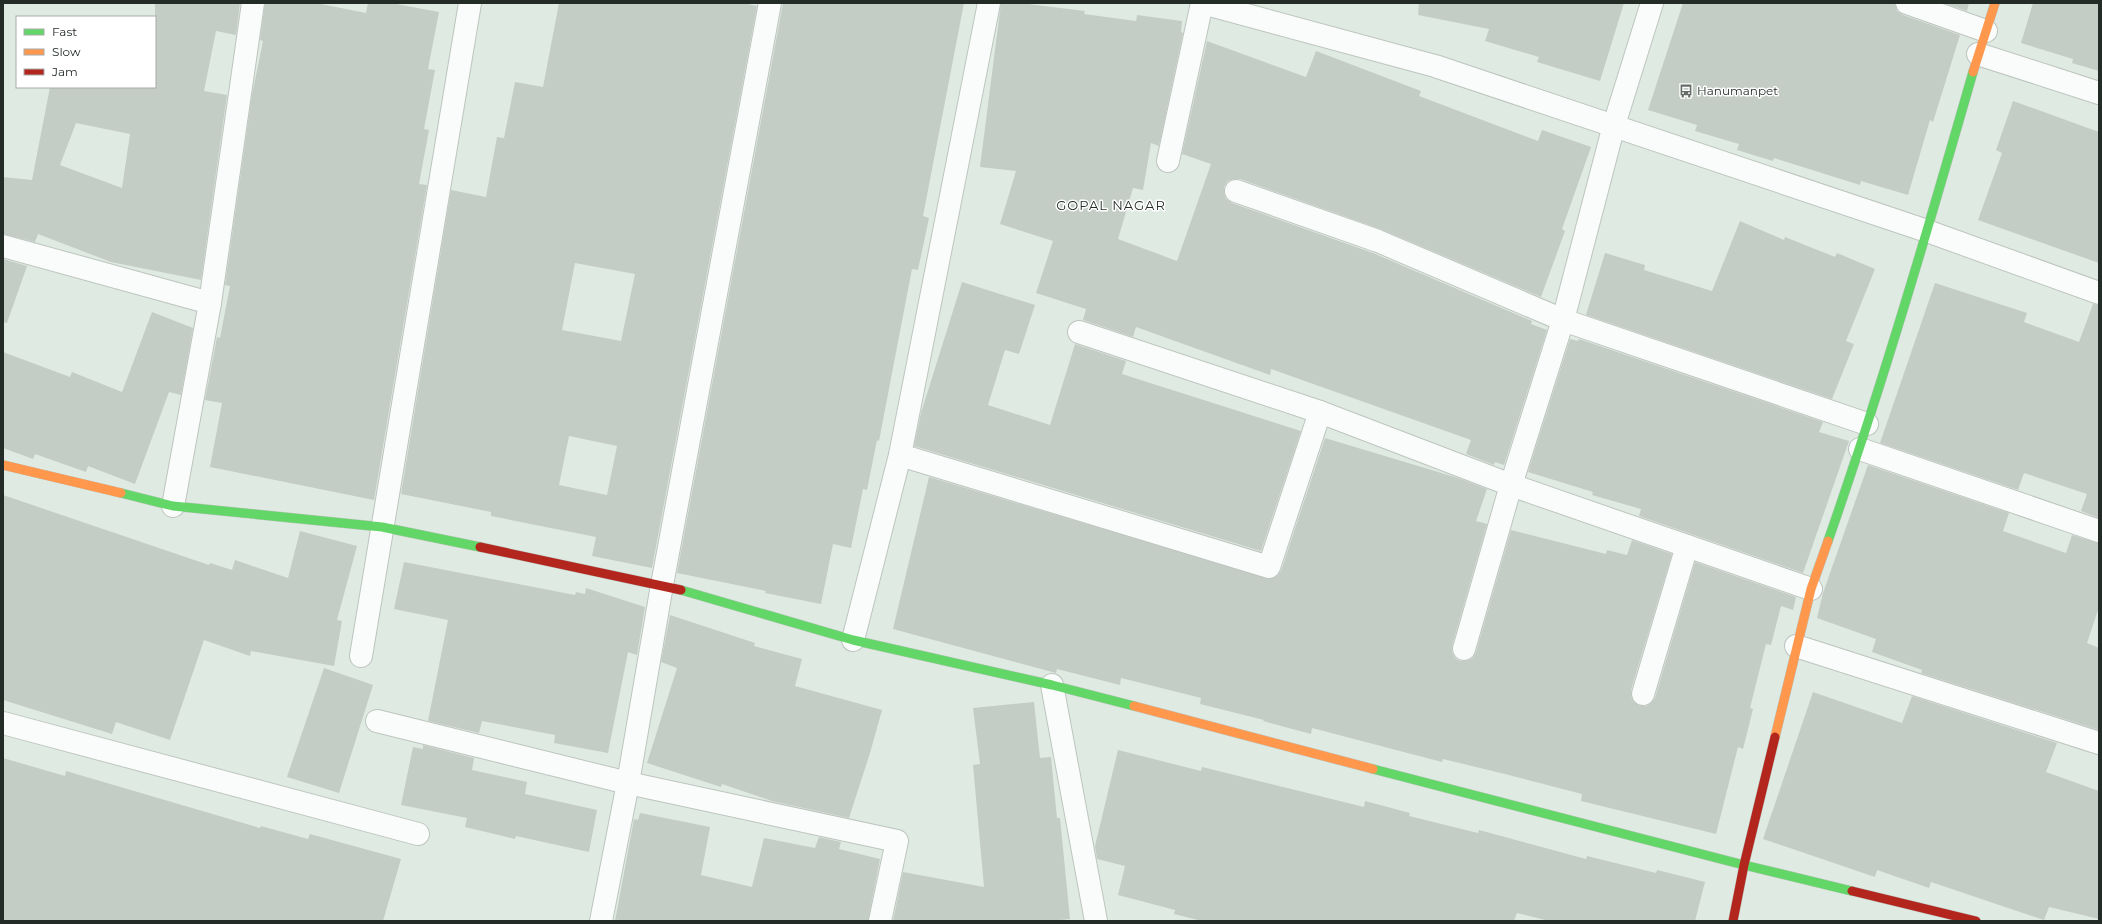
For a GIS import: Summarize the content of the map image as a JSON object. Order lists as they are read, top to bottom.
{
  "districts": ["GOPAL NAGAR"],
  "places": {
    "bus stop": ["Hanumanpet"]
  },
  "legend": ["Fast", "Slow", "Jam"]
}
